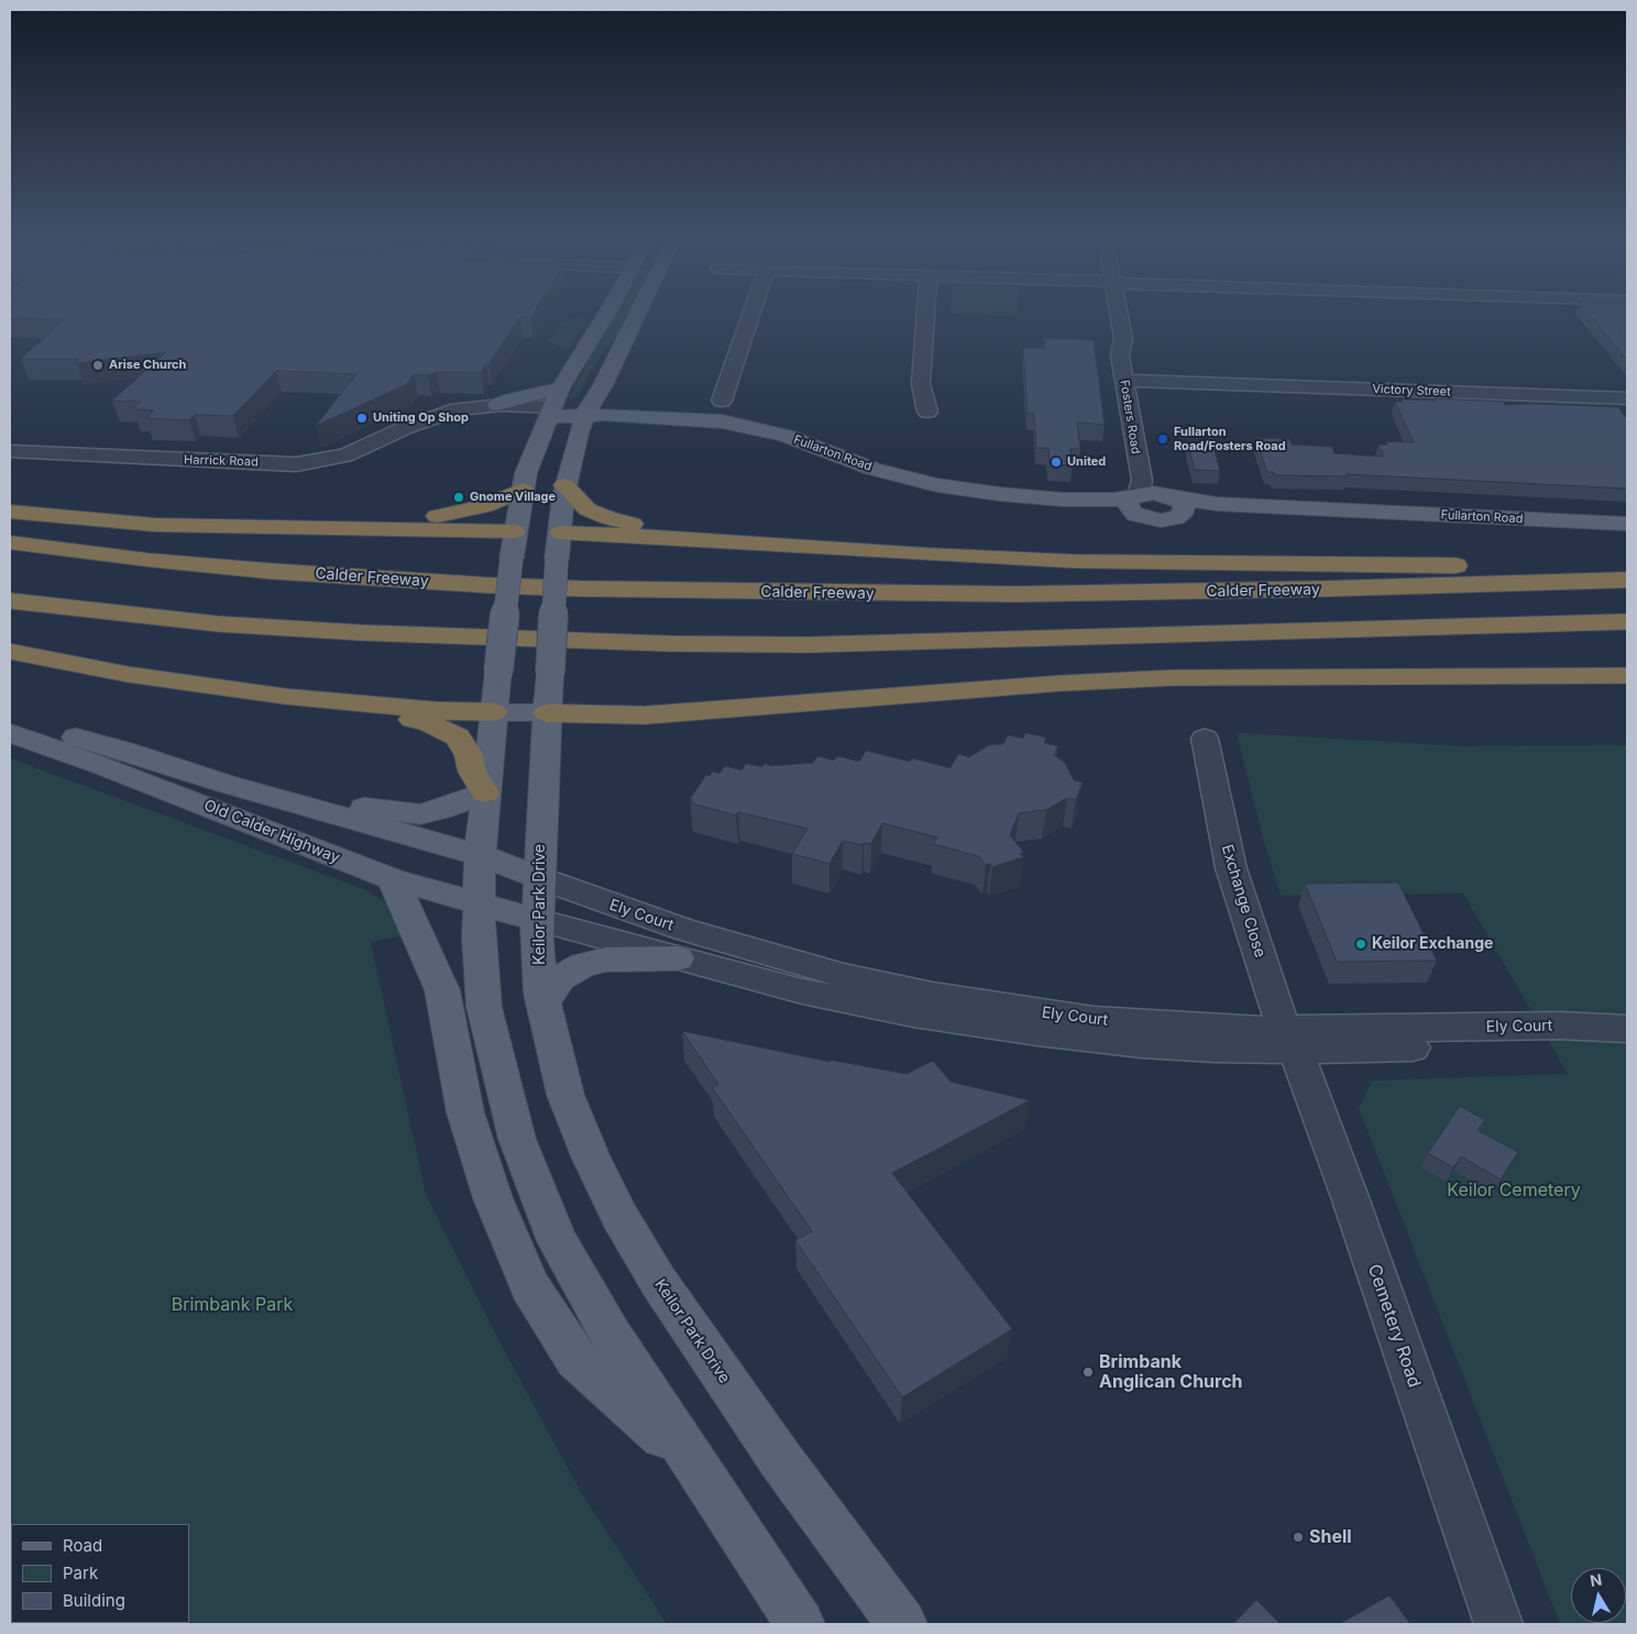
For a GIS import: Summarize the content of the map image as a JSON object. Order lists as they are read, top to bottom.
{
  "streets": {
    "highway": ["Calder Freeway"],
    "main road": ["Fullarton Road", "Old Calder Highway", "Keilor Park Drive"],
    "street": [
      "Victory Street",
      "Fosters Road",
      "Harrick Road",
      "Exchange Close",
      "Ely Court",
      "Cemetery Road"
    ]
  },
  "crossings": [
    ["Victory Street", "Fosters Road"],
    ["Fosters Road", "Fullarton Road"],
    ["Fullarton Road", "Harrick Road"],
    ["Fullarton Road", "Keilor Park Drive"],
    ["Old Calder Highway", "Keilor Park Drive"],
    ["Old Calder Highway", "Ely Court"],
    ["Exchange Close", "Ely Court"],
    ["Exchange Close", "Cemetery Road"],
    ["Keilor Park Drive", "Ely Court"],
    ["Ely Court", "Cemetery Road"]
  ],
  "parks": ["Keilor Cemetery", "Brimbank Park"],
  "places": [
    "Arise Church",
    "Uniting Op Shop",
    "Fullarton Road/Fosters Road",
    "United",
    "Gnome Village",
    "Keilor Exchange",
    "Brimbank Anglican Church",
    "Shell"
  ],
  "legend": ["Road", "Park", "Building"],
  "north": "top"
}
